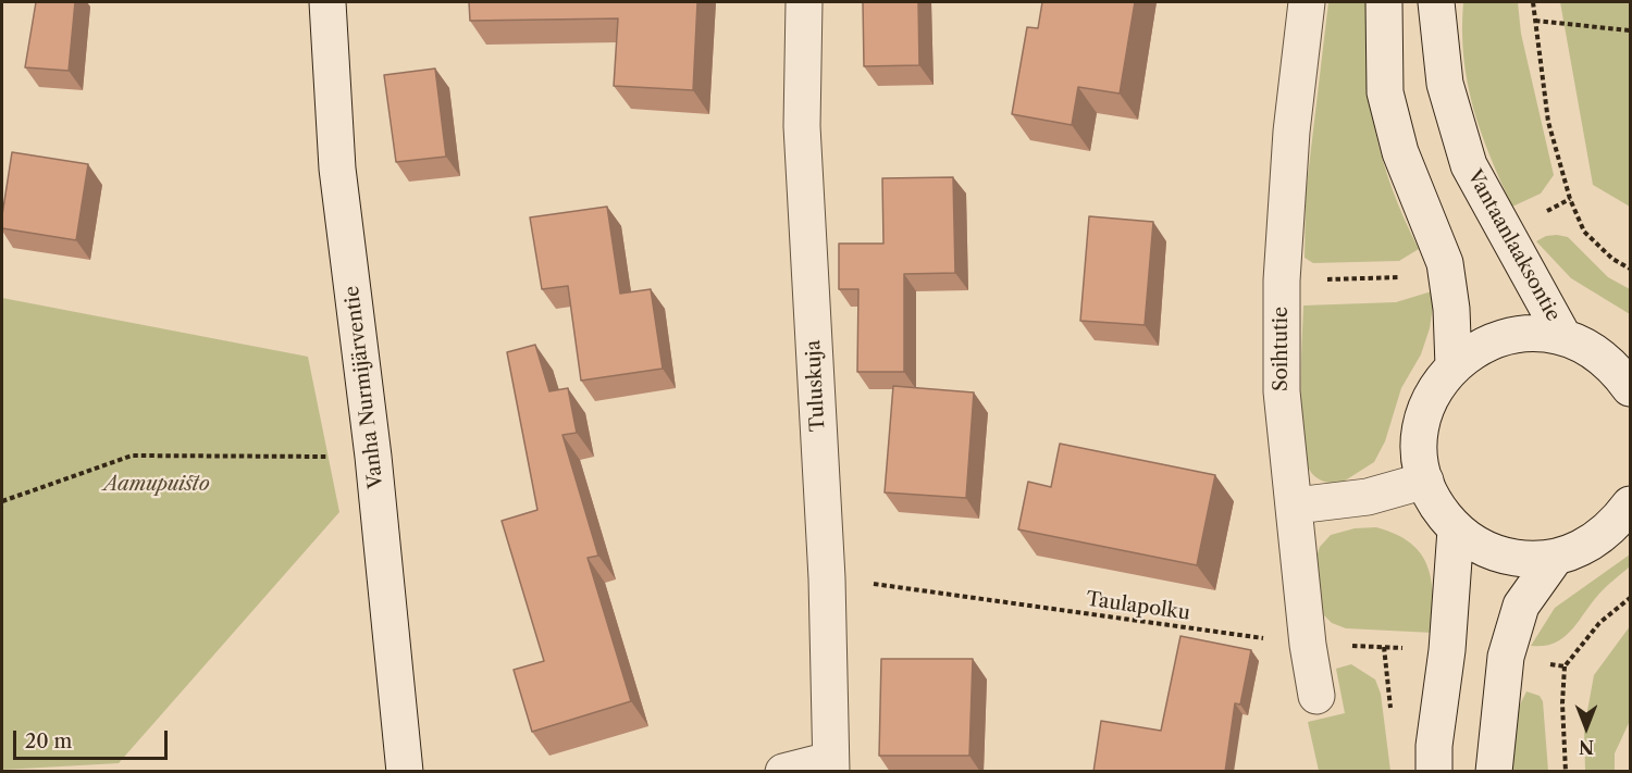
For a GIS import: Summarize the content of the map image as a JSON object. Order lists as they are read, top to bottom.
{
  "streets": {
    "street": [
      "Vantaanlaaksontie",
      "Soihtutie",
      "Tuluskuja",
      "Vanha Nurmijärventie"
    ],
    "path": ["Taulapolku"]
  },
  "crossings": [
    ["Soihtutie", "Taulapolku"],
    ["Tuluskuja", "Taulapolku"]
  ],
  "parks": ["Aamupuisto"],
  "scale_bar": "20 m",
  "north": "bottom"
}
